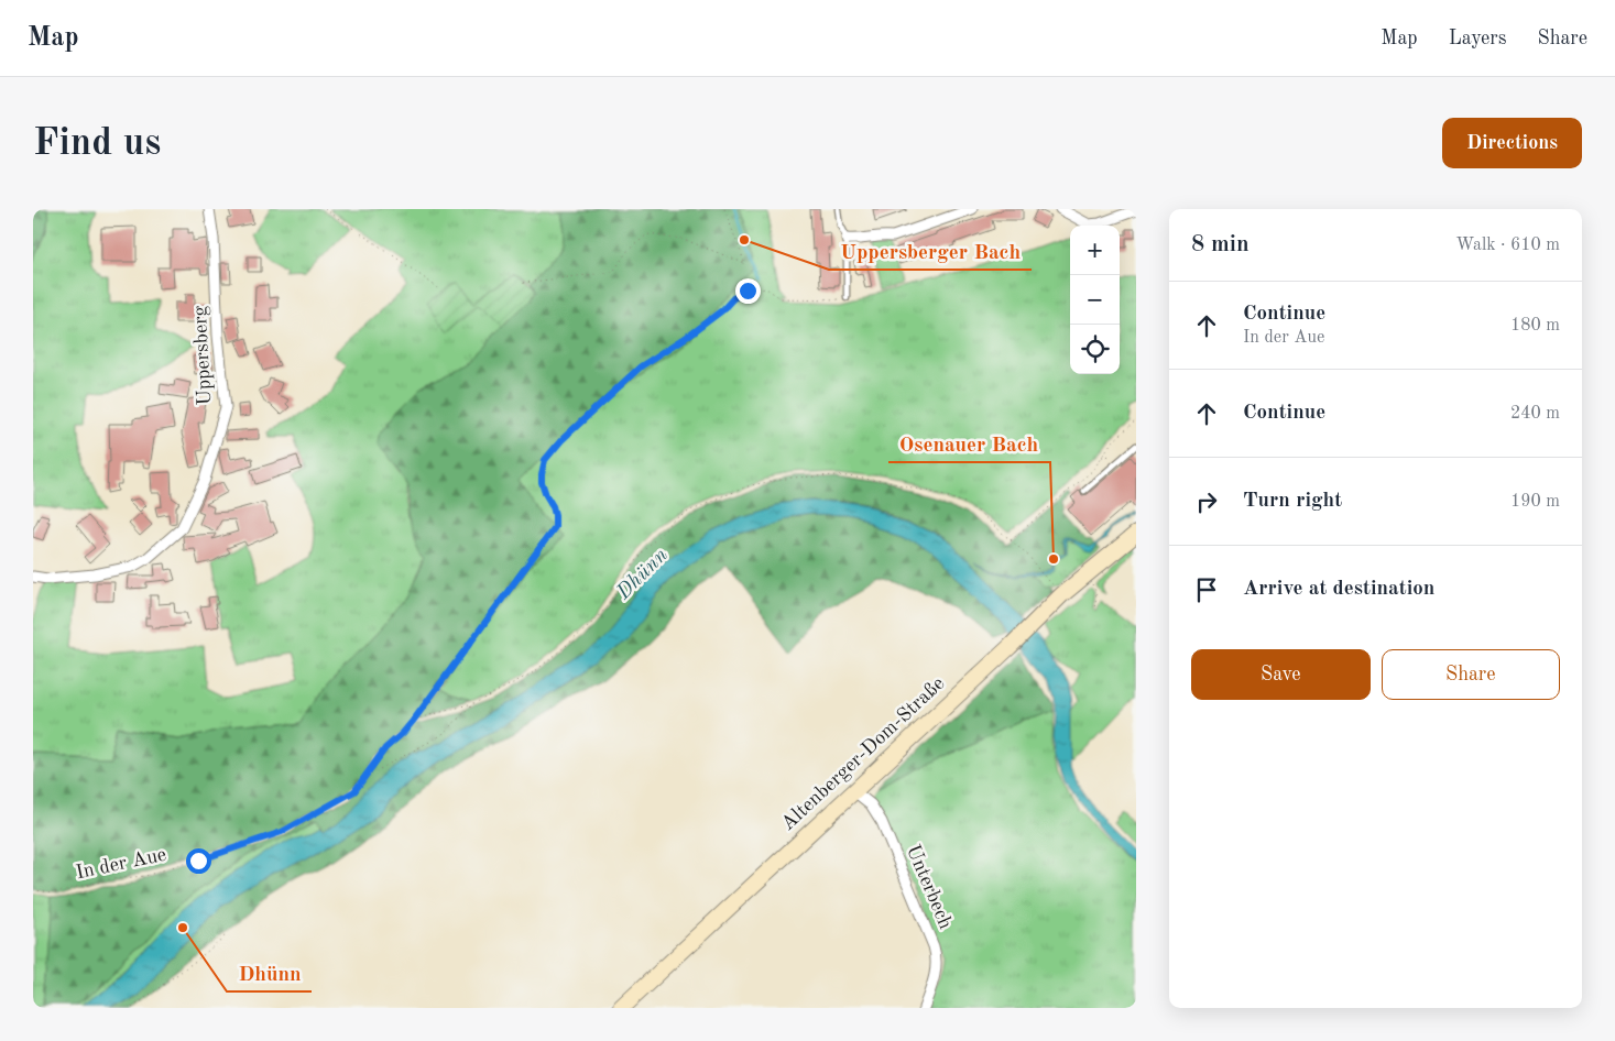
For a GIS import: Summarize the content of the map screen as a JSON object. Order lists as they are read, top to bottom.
{
  "streets": {
    "main road": ["Altenberger-Dom-Straße"],
    "street": ["Uppersberg", "Unterbech"],
    "path": ["In der Aue"]
  },
  "crossings": [
    ["Altenberger-Dom-Straße", "Unterbech"]
  ],
  "water": ["Dhünn"],
  "places": ["Uppersberger Bach", "Osenauer Bach", "Dhünn"],
  "page": {
    "header": "Map",
    "nav": ["Map", "Layers", "Share"],
    "buttons": [
      "Directions",
      ["Save", "Share"]
    ],
    "title": "Find us",
    "heading": ["8 min", "Walk · 610 m"],
    "map_buttons": ["+", "−"],
    "list": [
      ["Continue", "In der Aue", "180 m"],
      ["Continue", "240 m"],
      ["Turn right", "190 m"],
      "Arrive at destination"
    ]
  }
}
